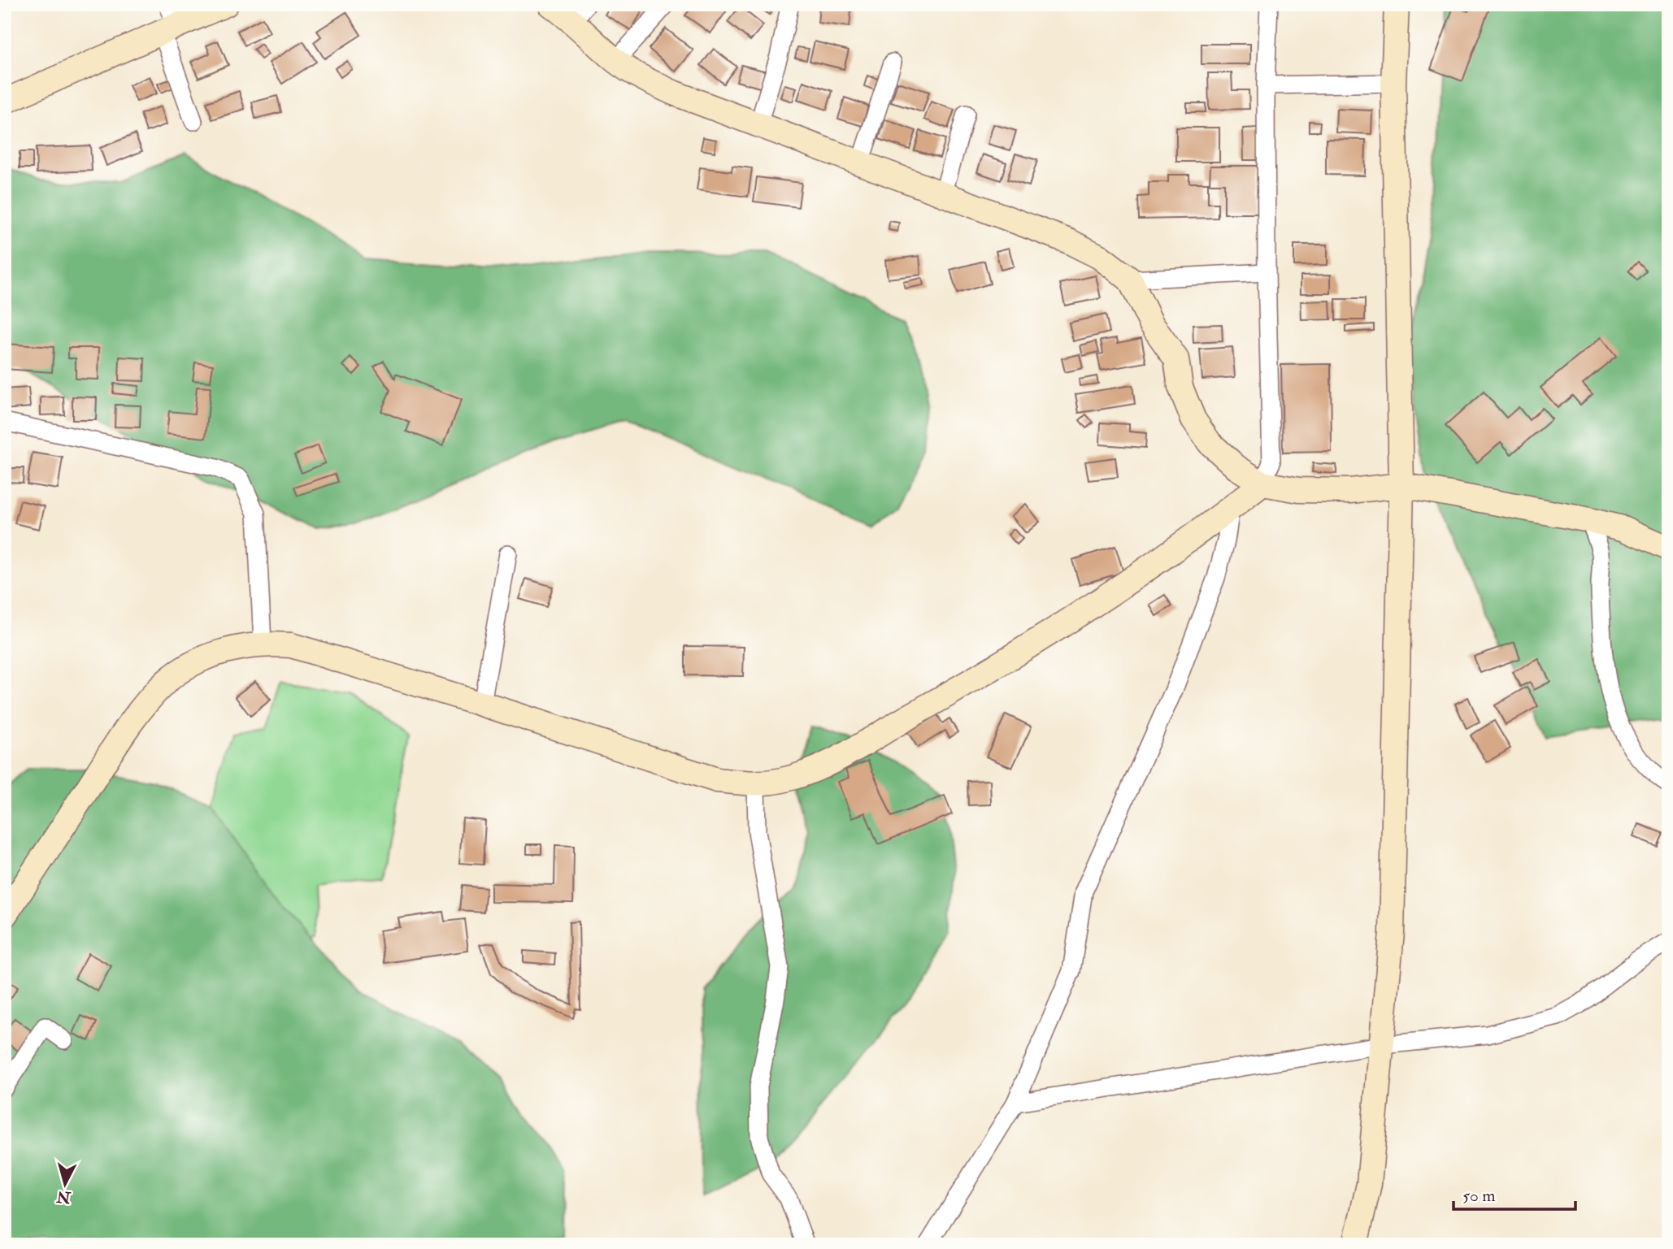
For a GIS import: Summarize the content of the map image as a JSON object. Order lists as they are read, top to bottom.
{
  "scale_bar": "50 m",
  "north": "bottom"
}
